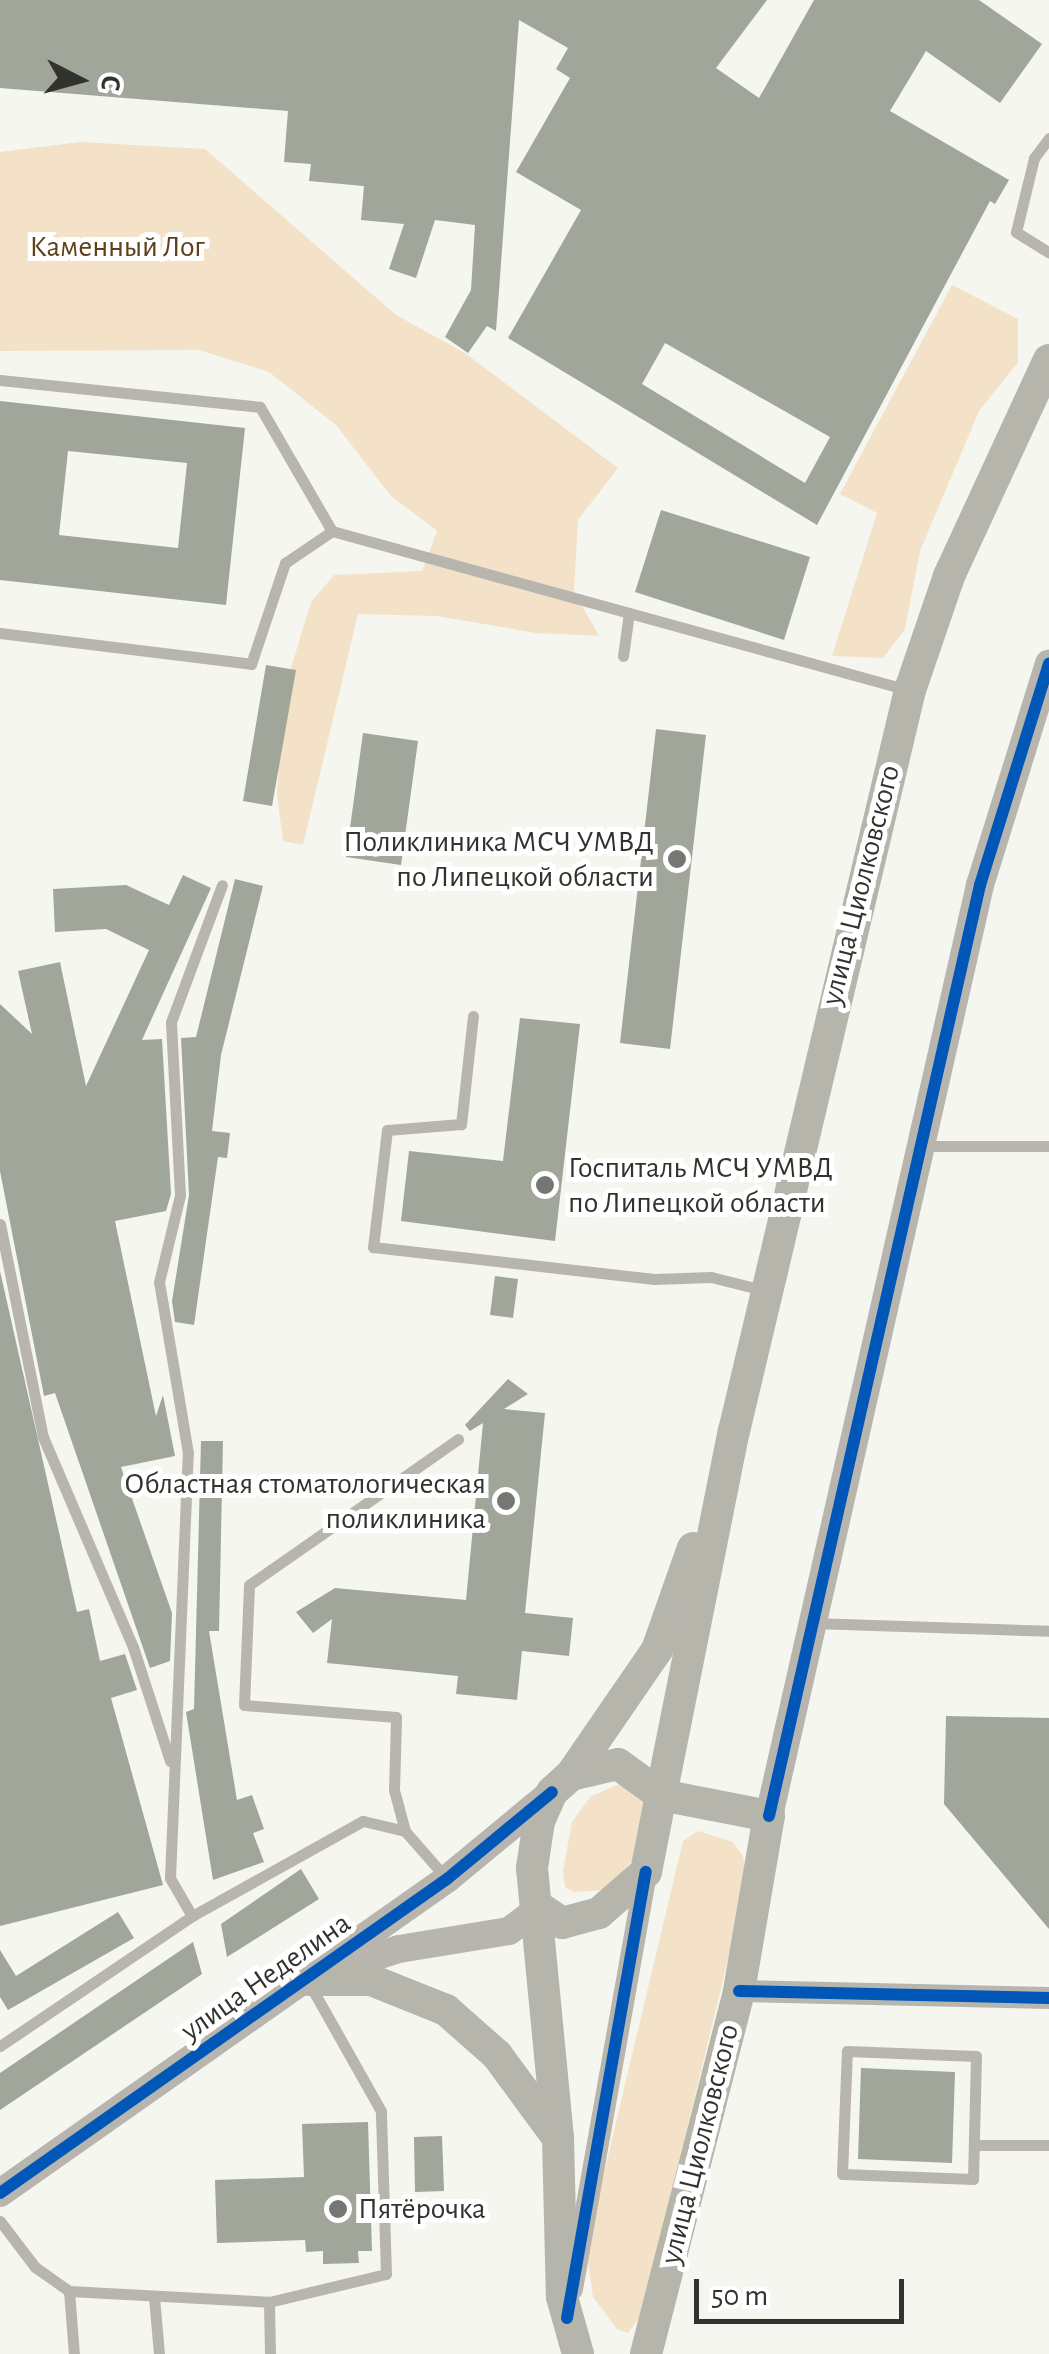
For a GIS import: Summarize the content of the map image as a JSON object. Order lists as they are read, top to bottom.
{
  "streets": {
    "main road": ["улица Циолковского"],
    "street": ["улица Неделина"]
  },
  "crossings": [
    ["улица Циолковского", "улица Неделина"]
  ],
  "parks": ["Каменный Лог"],
  "places": [
    "Поликлиника МСЧ УМВД по Липецкой области",
    "Госпиталь МСЧ УМВД по Липецкой области",
    "Областная стоматологическая поликлиника",
    "Пятёрочка"
  ],
  "scale_bar": "50 m",
  "north": "right"
}
